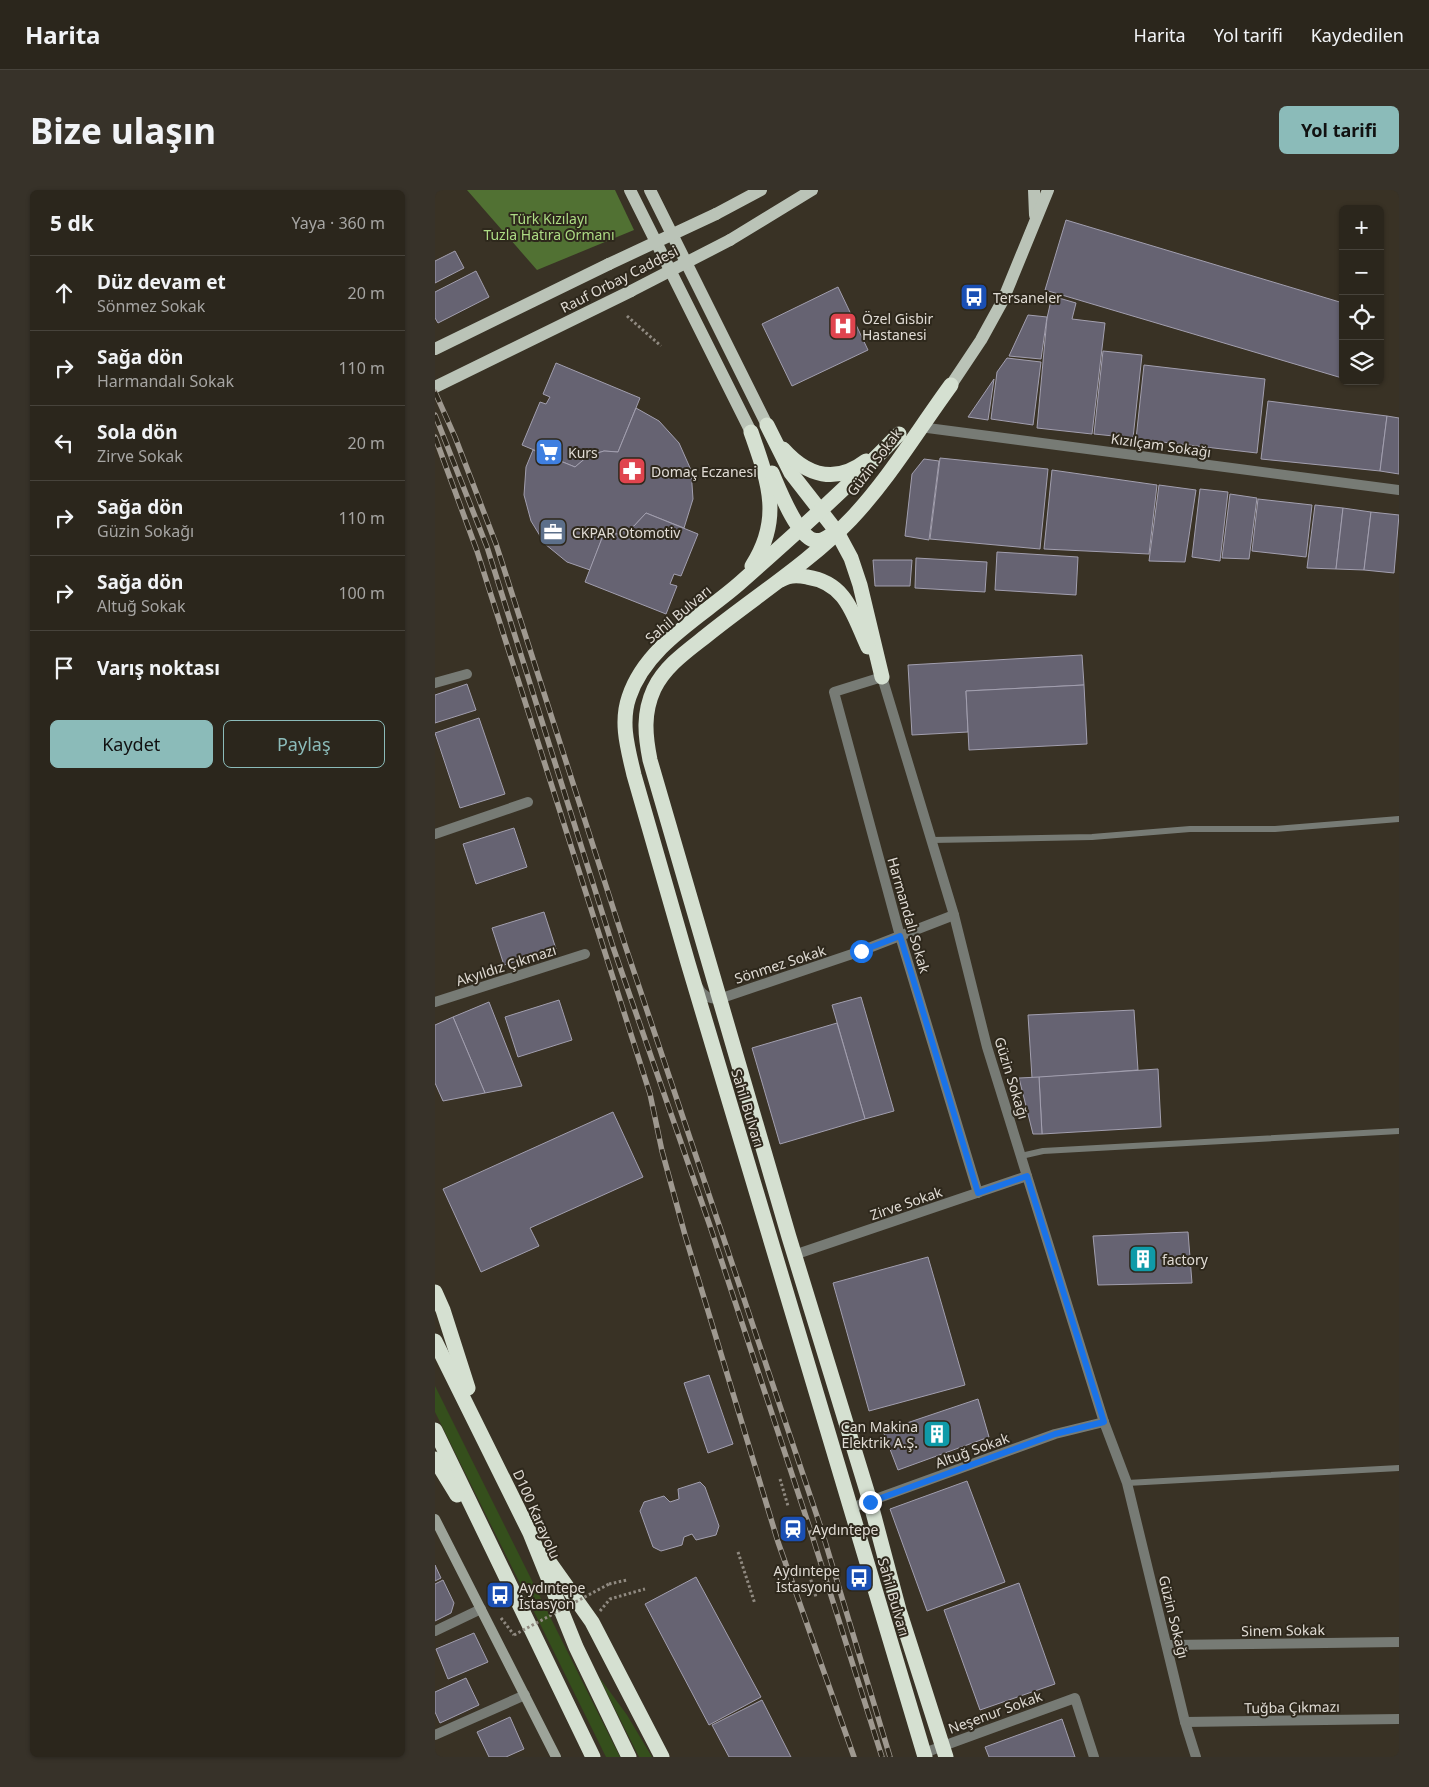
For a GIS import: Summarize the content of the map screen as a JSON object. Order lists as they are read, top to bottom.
{
  "streets": {
    "highway": ["Güzin Sokak", "Sahil Bulvarı", "D100 Karayolu"],
    "main road": ["Rauf Orbay Caddesi"],
    "street": [
      "Kızılçam Sokağı",
      "Harmandalı Sokak",
      "Sönmez Sokak",
      "Akyıldız Çıkmazı",
      "Güzin Sokağı",
      "Zirve Sokak",
      "Altuğ Sokak",
      "Sinem Sokak",
      "Tuğba Çıkmazı",
      "Neşenur Sokak"
    ]
  },
  "crossings": [
    ["Kızılçam Sokağı", "Güzin Sokak"],
    ["Güzin Sokak", "Sahil Bulvarı"],
    ["Sahil Bulvarı", "Sönmez Sokak"],
    ["Sahil Bulvarı", "Zirve Sokak"],
    ["Sahil Bulvarı", "Altuğ Sokak"],
    ["Sahil Bulvarı", "Neşenur Sokak"],
    ["Harmandalı Sokak", "Sönmez Sokak"],
    ["Harmandalı Sokak", "Güzin Sokağı"],
    ["Harmandalı Sokak", "Zirve Sokak"],
    ["Sönmez Sokak", "Güzin Sokağı"],
    ["Güzin Sokağı", "Zirve Sokak"],
    ["Güzin Sokağı", "Altuğ Sokak"],
    ["Güzin Sokağı", "Sinem Sokak"],
    ["Güzin Sokağı", "Tuğba Çıkmazı"]
  ],
  "parks": ["Türk Kızılayı Tuzla Hatıra Ormanı"],
  "places": {
    "bus stop": ["Tersaneler", "Aydıntepe İstasyonu", "Aydıntepe İstasyon"],
    "hospital": ["Özel Gisbir Hastanesi"],
    "supermarket": ["Kurs"],
    "pharmacy": ["Domaç Eczanesi"],
    "office": ["CKPAR Otomotiv"],
    "building": ["factory", "Can Makina Elektrik A.Ş."],
    "station": ["Aydıntepe"]
  },
  "page": {
    "header": "Harita",
    "nav": ["Harita", "Yol tarifi", "Kaydedilen"],
    "buttons": [
      "Yol tarifi",
      ["Kaydet", "Paylaş"]
    ],
    "title": "Bize ulaşın",
    "heading": ["5 dk", "Yaya · 360 m"],
    "map_buttons": ["+", "−"],
    "list": [
      ["Düz devam et", "Sönmez Sokak", "20 m"],
      ["Sağa dön", "Harmandalı Sokak", "110 m"],
      ["Sola dön", "Zirve Sokak", "20 m"],
      ["Sağa dön", "Güzin Sokağı", "110 m"],
      ["Sağa dön", "Altuğ Sokak", "100 m"],
      "Varış noktası"
    ]
  }
}
